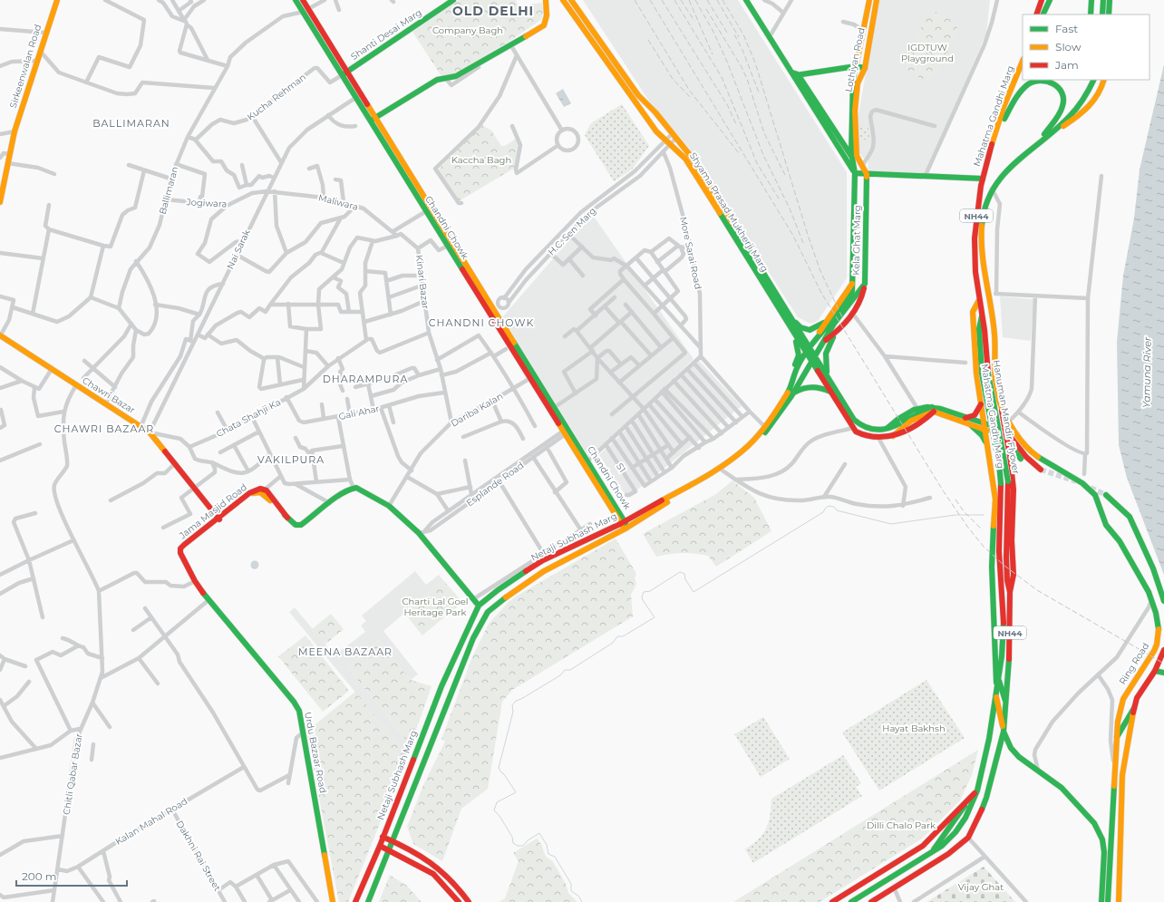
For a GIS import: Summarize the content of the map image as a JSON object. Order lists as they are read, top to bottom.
{
  "streets": {
    "main road": [
      "Shanti Desai Marg",
      "Lothiyan Road",
      "Sirkeenwalan Road",
      "Mahatma Gandhi Marg",
      "Shyama Prasad Mukherji Marg",
      "NH44",
      "Chandni Chowk",
      "Kela Ghat Marg",
      "Chawri Bazar",
      "Hanuman Mandir Flyover",
      "Jama Masjid Road",
      "Netaji Subhash Marg",
      "Ring Road",
      "Urdu Bazaar Road"
    ],
    "street": [
      "Kucha Rehman",
      "Ballimaran",
      "Maliwara",
      "Jogiwara",
      "H.C. Sen Marg",
      "Nai Sarak",
      "More Sarai Road",
      "Kinari Bazar",
      "Dariba Kalan",
      "Gali Ahar",
      "Chata Shahji Ka",
      "S1",
      "Esplande Road",
      "Chitli Qabar Bazar",
      "Kalan Mahal Road",
      "Dakhni Rai Street"
    ]
  },
  "crossings": [
    ["Shanti Desai Marg", "Kucha Rehman"],
    ["Shanti Desai Marg", "Chandni Chowk"],
    ["Lothiyan Road", "Kela Ghat Marg"],
    ["Kucha Rehman", "Chandni Chowk"],
    ["Mahatma Gandhi Marg", "Hanuman Mandir Flyover"],
    ["Mahatma Gandhi Marg", "Ring Road"],
    ["Ballimaran", "Jogiwara"],
    ["Ballimaran", "Chandni Chowk"],
    ["Maliwara", "Jogiwara"],
    ["Maliwara", "Nai Sarak"],
    ["Maliwara", "Kinari Bazar"],
    ["Jogiwara", "Nai Sarak"],
    ["Shyama Prasad Mukherji Marg", "H.C. Sen Marg"],
    ["Shyama Prasad Mukherji Marg", "Kela Ghat Marg"],
    ["Shyama Prasad Mukherji Marg", "Netaji Subhash Marg"],
    ["NH44", "Hanuman Mandir Flyover"],
    ["Chandni Chowk", "H.C. Sen Marg"],
    ["Chandni Chowk", "Nai Sarak"],
    ["Chandni Chowk", "Dariba Kalan"],
    ["Chandni Chowk", "Esplande Road"],
    ["Chandni Chowk", "Netaji Subhash Marg"],
    ["H.C. Sen Marg", "More Sarai Road"],
    ["Kela Ghat Marg", "Netaji Subhash Marg"],
    ["Nai Sarak", "Chawri Bazar"],
    ["Kinari Bazar", "Dariba Kalan"],
    ["Kinari Bazar", "Gali Ahar"],
    ["Kinari Bazar", "Chata Shahji Ka"],
    ["Chawri Bazar", "Jama Masjid Road"],
    ["Chawri Bazar", "Chitli Qabar Bazar"],
    ["Gali Ahar", "Chata Shahji Ka"],
    ["Jama Masjid Road", "Urdu Bazaar Road"],
    ["Chitli Qabar Bazar", "Kalan Mahal Road"],
    ["Kalan Mahal Road", "Dakhni Rai Street"]
  ],
  "districts": [
    "OLD DELHI",
    "BALLIMARAN",
    "CHANDNI CHOWK",
    "DHARAMPURA",
    "CHAWRI BAZAAR",
    "VAKILPURA",
    "MEENA BAZAAR"
  ],
  "water": ["Yamuna River"],
  "parks": [
    "Company Bagh",
    "IGDTUW Playground",
    "Kaccha Bagh",
    "Charti Lal Goel Heritage Park",
    "Hayat Bakhsh",
    "Dilli Chalo Park",
    "Vijay Ghat"
  ],
  "legend": ["Fast", "Slow", "Jam"],
  "scale_bar": "200 m"
}
